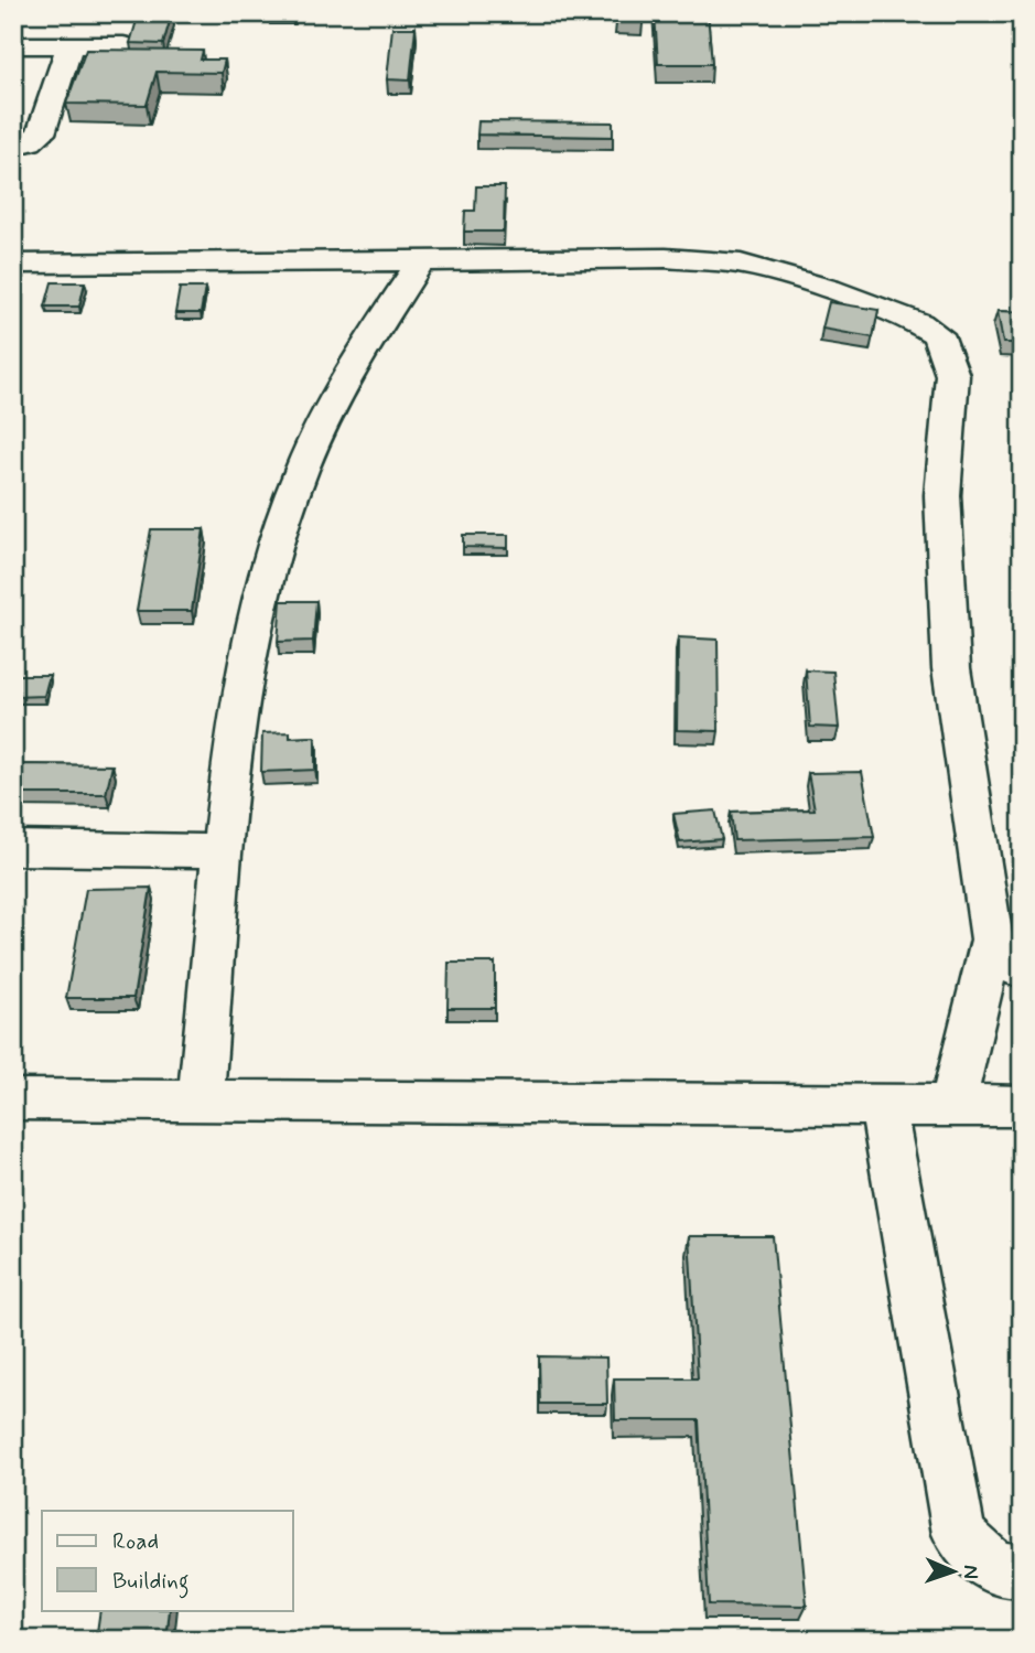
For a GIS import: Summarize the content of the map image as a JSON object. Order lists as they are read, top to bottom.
{
  "legend": ["Road", "Building"],
  "north": "right"
}
